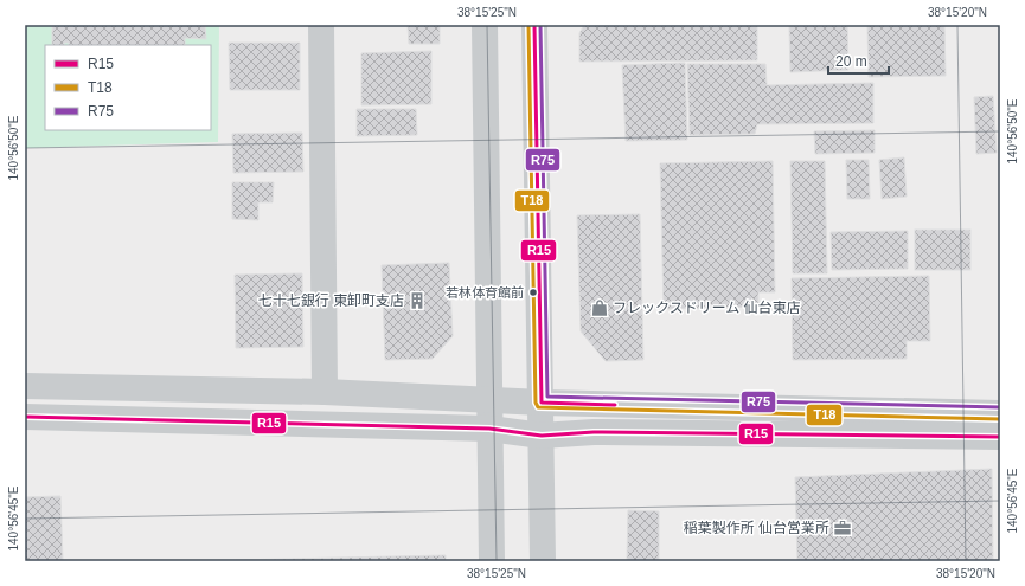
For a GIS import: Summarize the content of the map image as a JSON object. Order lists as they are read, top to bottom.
{
  "places": {
    "other": ["若林体育館前"],
    "building": ["七十七銀行 東卸町支店"],
    "shop": ["フレックスドリーム 仙台東店"],
    "office": ["稲葉製作所 仙台営業所"]
  },
  "lines": ["transit line R15", "transit line T18", "transit line R75"],
  "legend": ["R15", "T18", "R75"],
  "scale_bar": "20 m",
  "coordinates": [
    "38°15'25\"N",
    "38°15'20\"N",
    "140°56'50\"E",
    "140°56'45\"E"
  ]
}
